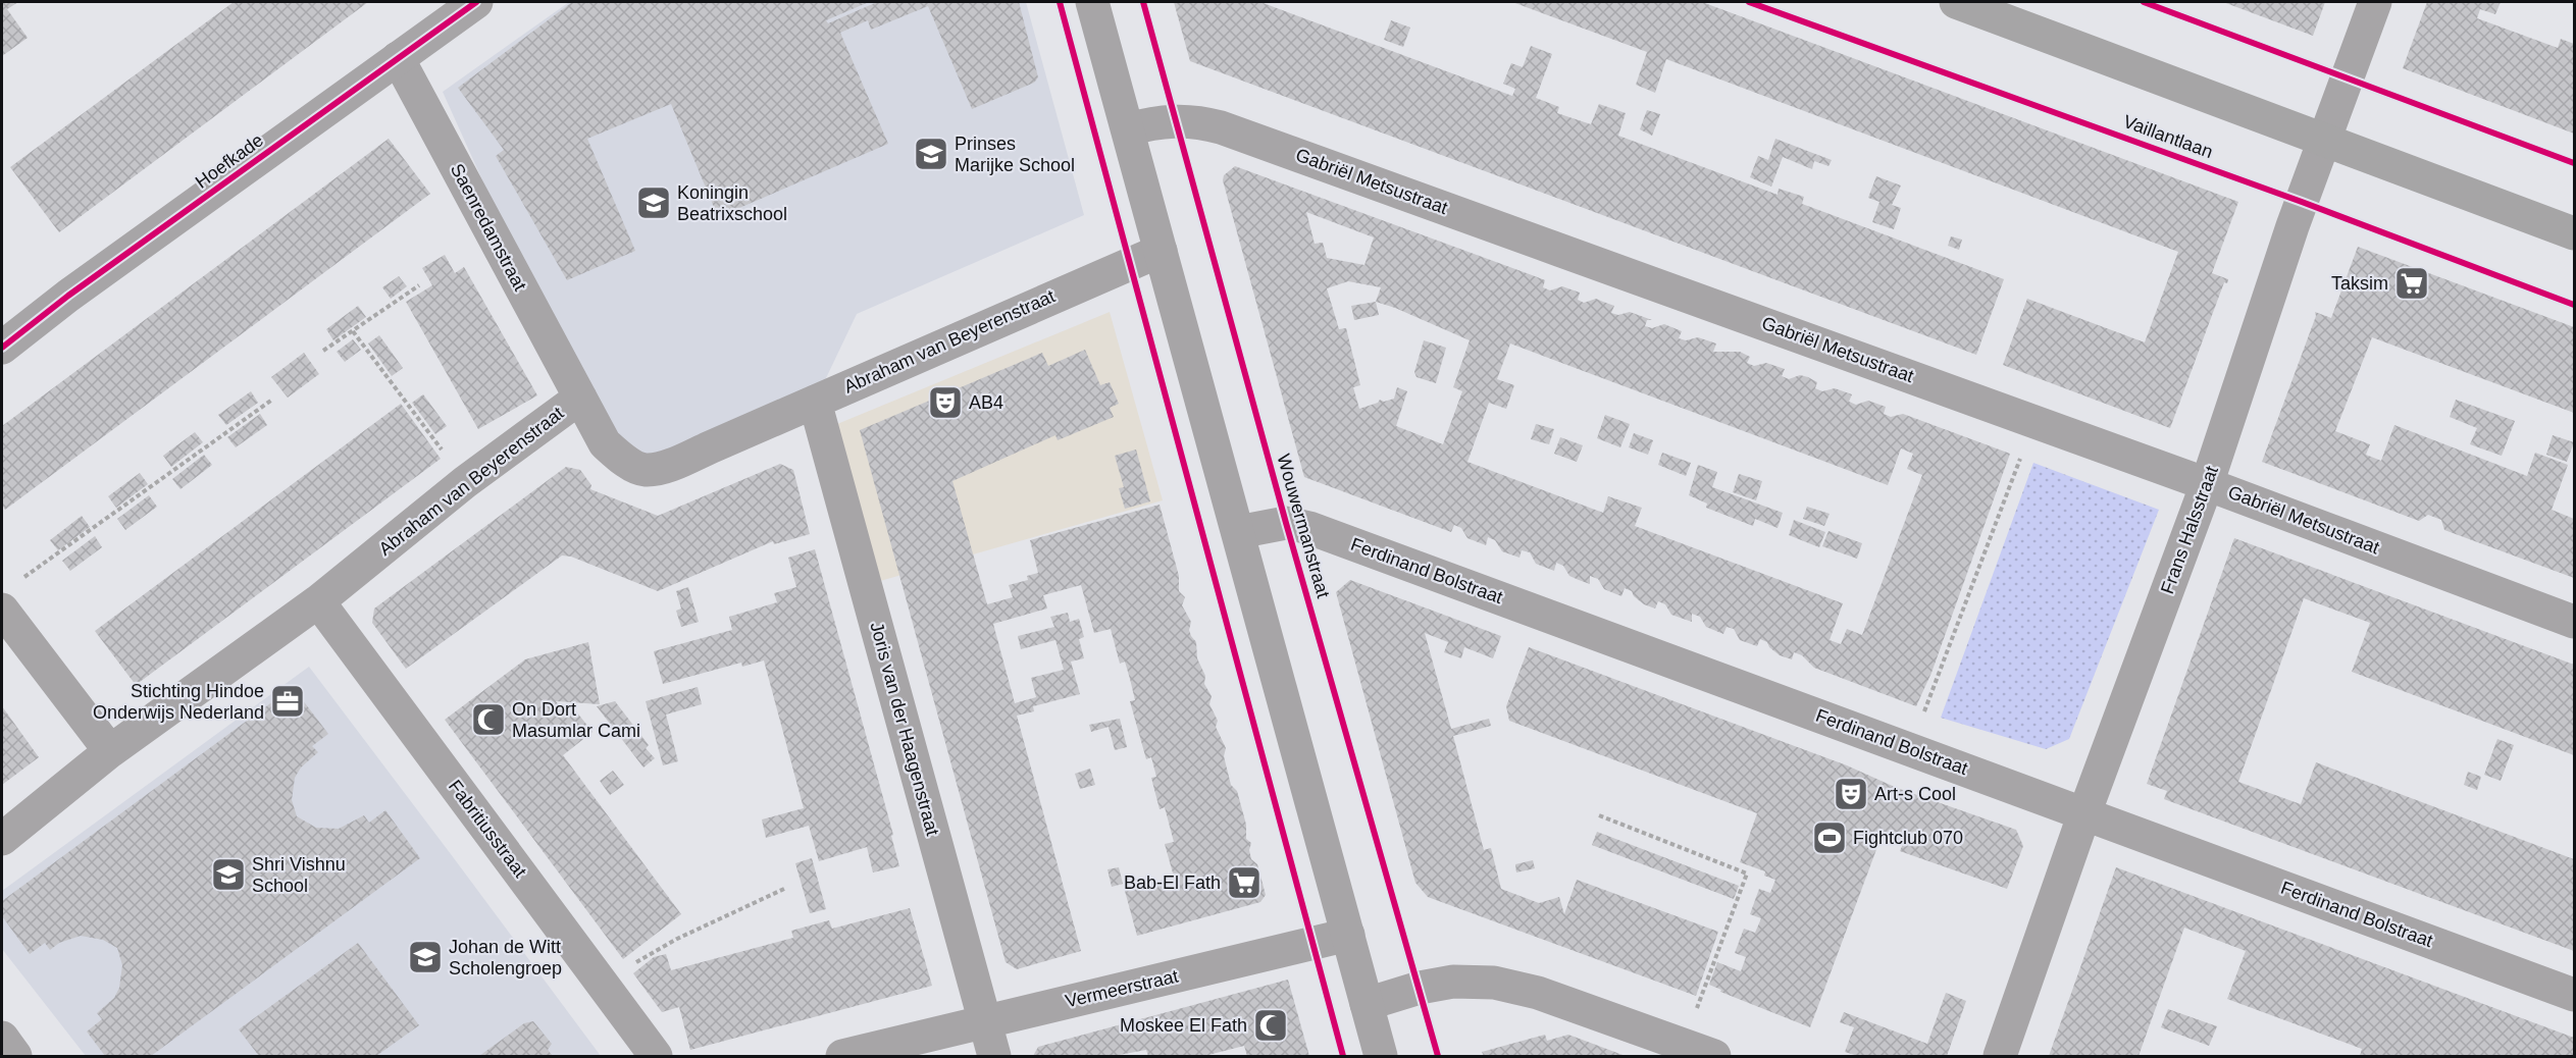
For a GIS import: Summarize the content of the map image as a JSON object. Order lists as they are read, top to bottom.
{
  "streets": {
    "street": [
      "Hoefkade",
      "Gabriël Metsustraat",
      "Saenredamstraat",
      "Abraham van Beyerenstraat",
      "Frans Halsstraat",
      "Ferdinand Bolstraat",
      "Joris van der Haagenstraat",
      "Fabritiusstraat",
      "Vermeerstraat"
    ],
    "cycle path": ["Vaillantlaan", "Wouwermanstraat"]
  },
  "crossings": [
    ["Hoefkade", "Saenredamstraat"],
    ["Gabriël Metsustraat", "Frans Halsstraat"],
    ["Saenredamstraat", "Abraham van Beyerenstraat"],
    ["Abraham van Beyerenstraat", "Joris van der Haagenstraat"],
    ["Abraham van Beyerenstraat", "Fabritiusstraat"],
    ["Frans Halsstraat", "Ferdinand Bolstraat"],
    ["Joris van der Haagenstraat", "Vermeerstraat"]
  ],
  "places": {
    "school or university": [
      "Prinses Marijke School",
      "Koningin Beatrixschool",
      "Shri Vishnu School",
      "Johan de Witt Scholengroep"
    ],
    "supermarket": ["Taksim", "Bab-El Fath"],
    "theatre": ["AB4", "Art-s Cool"],
    "office": ["Stichting Hindoe Onderwijs Nederland"],
    "mosque": ["On Dort Masumlar Cami", "Moskee El Fath"],
    "sports": ["Fightclub 070"]
  }
}
